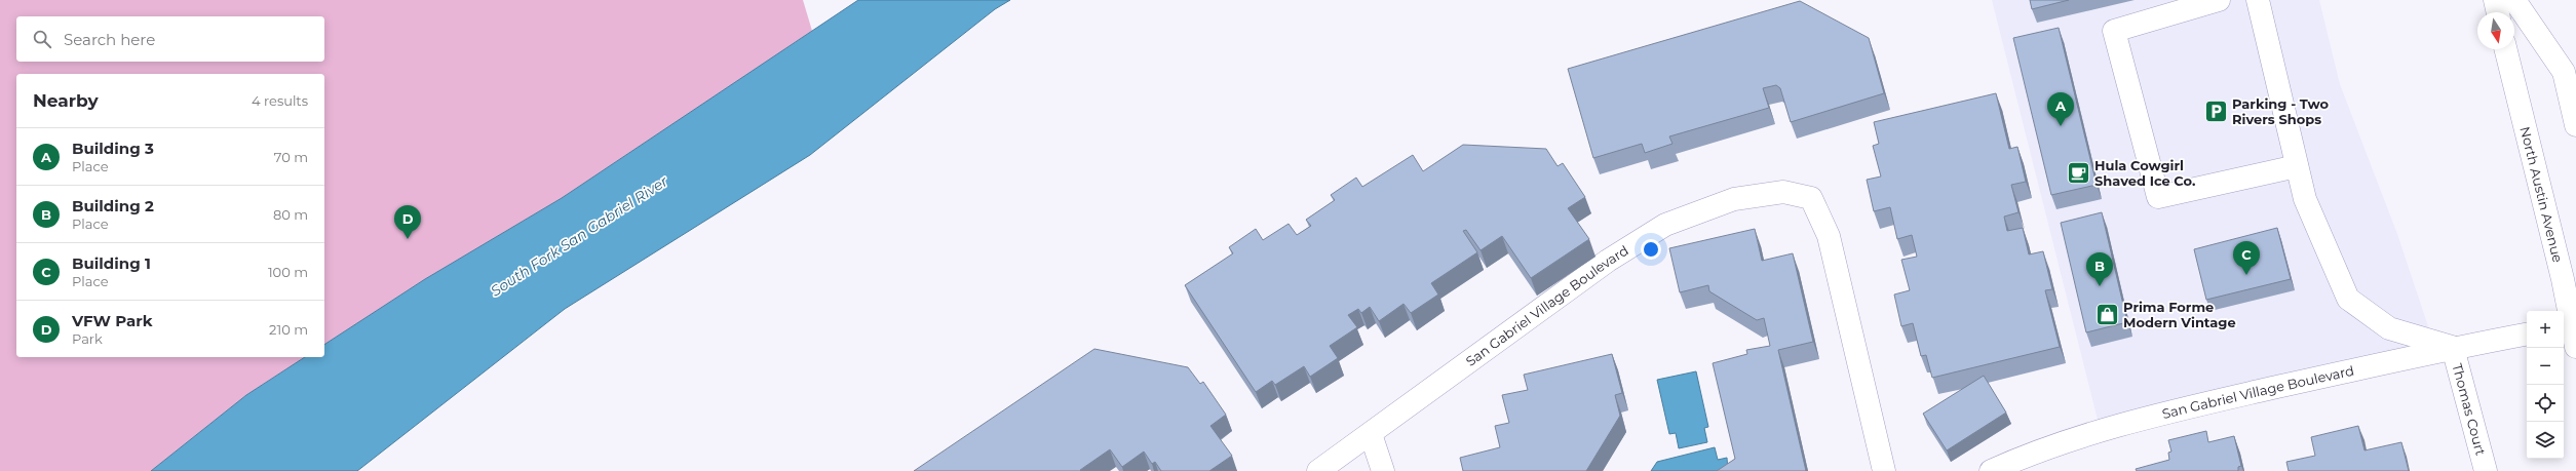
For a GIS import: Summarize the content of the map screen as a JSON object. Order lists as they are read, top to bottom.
{
  "streets": {
    "main road": ["North Austin Avenue", "San Gabriel Village Boulevard", "Thomas Court"]
  },
  "crossings": [
    ["San Gabriel Village Boulevard", "Thomas Court"]
  ],
  "water": ["South Fork San Gabriel River"],
  "places": {
    "parking": ["Parking - Two Rivers Shops"],
    "cafe": ["Hula Cowgirl Shaved Ice Co."],
    "shop": ["Prima Forme Modern Vintage"]
  },
  "north": "bottom",
  "page": {
    "search": "Search here",
    "heading": ["Nearby", "4 results"],
    "pins": [
      "A",
      "D",
      "C",
      "B"
    ],
    "list": [
      {
        "mark": "A",
        "name": "Building 3",
        "note": "Place",
        "value": "70 m"
      },
      {
        "mark": "B",
        "name": "Building 2",
        "note": "Place",
        "value": "80 m"
      },
      {
        "mark": "C",
        "name": "Building 1",
        "note": "Place",
        "value": "100 m"
      },
      {
        "mark": "D",
        "name": "VFW Park",
        "note": "Park",
        "value": "210 m"
      }
    ],
    "map_buttons": ["+", "−"]
  }
}
